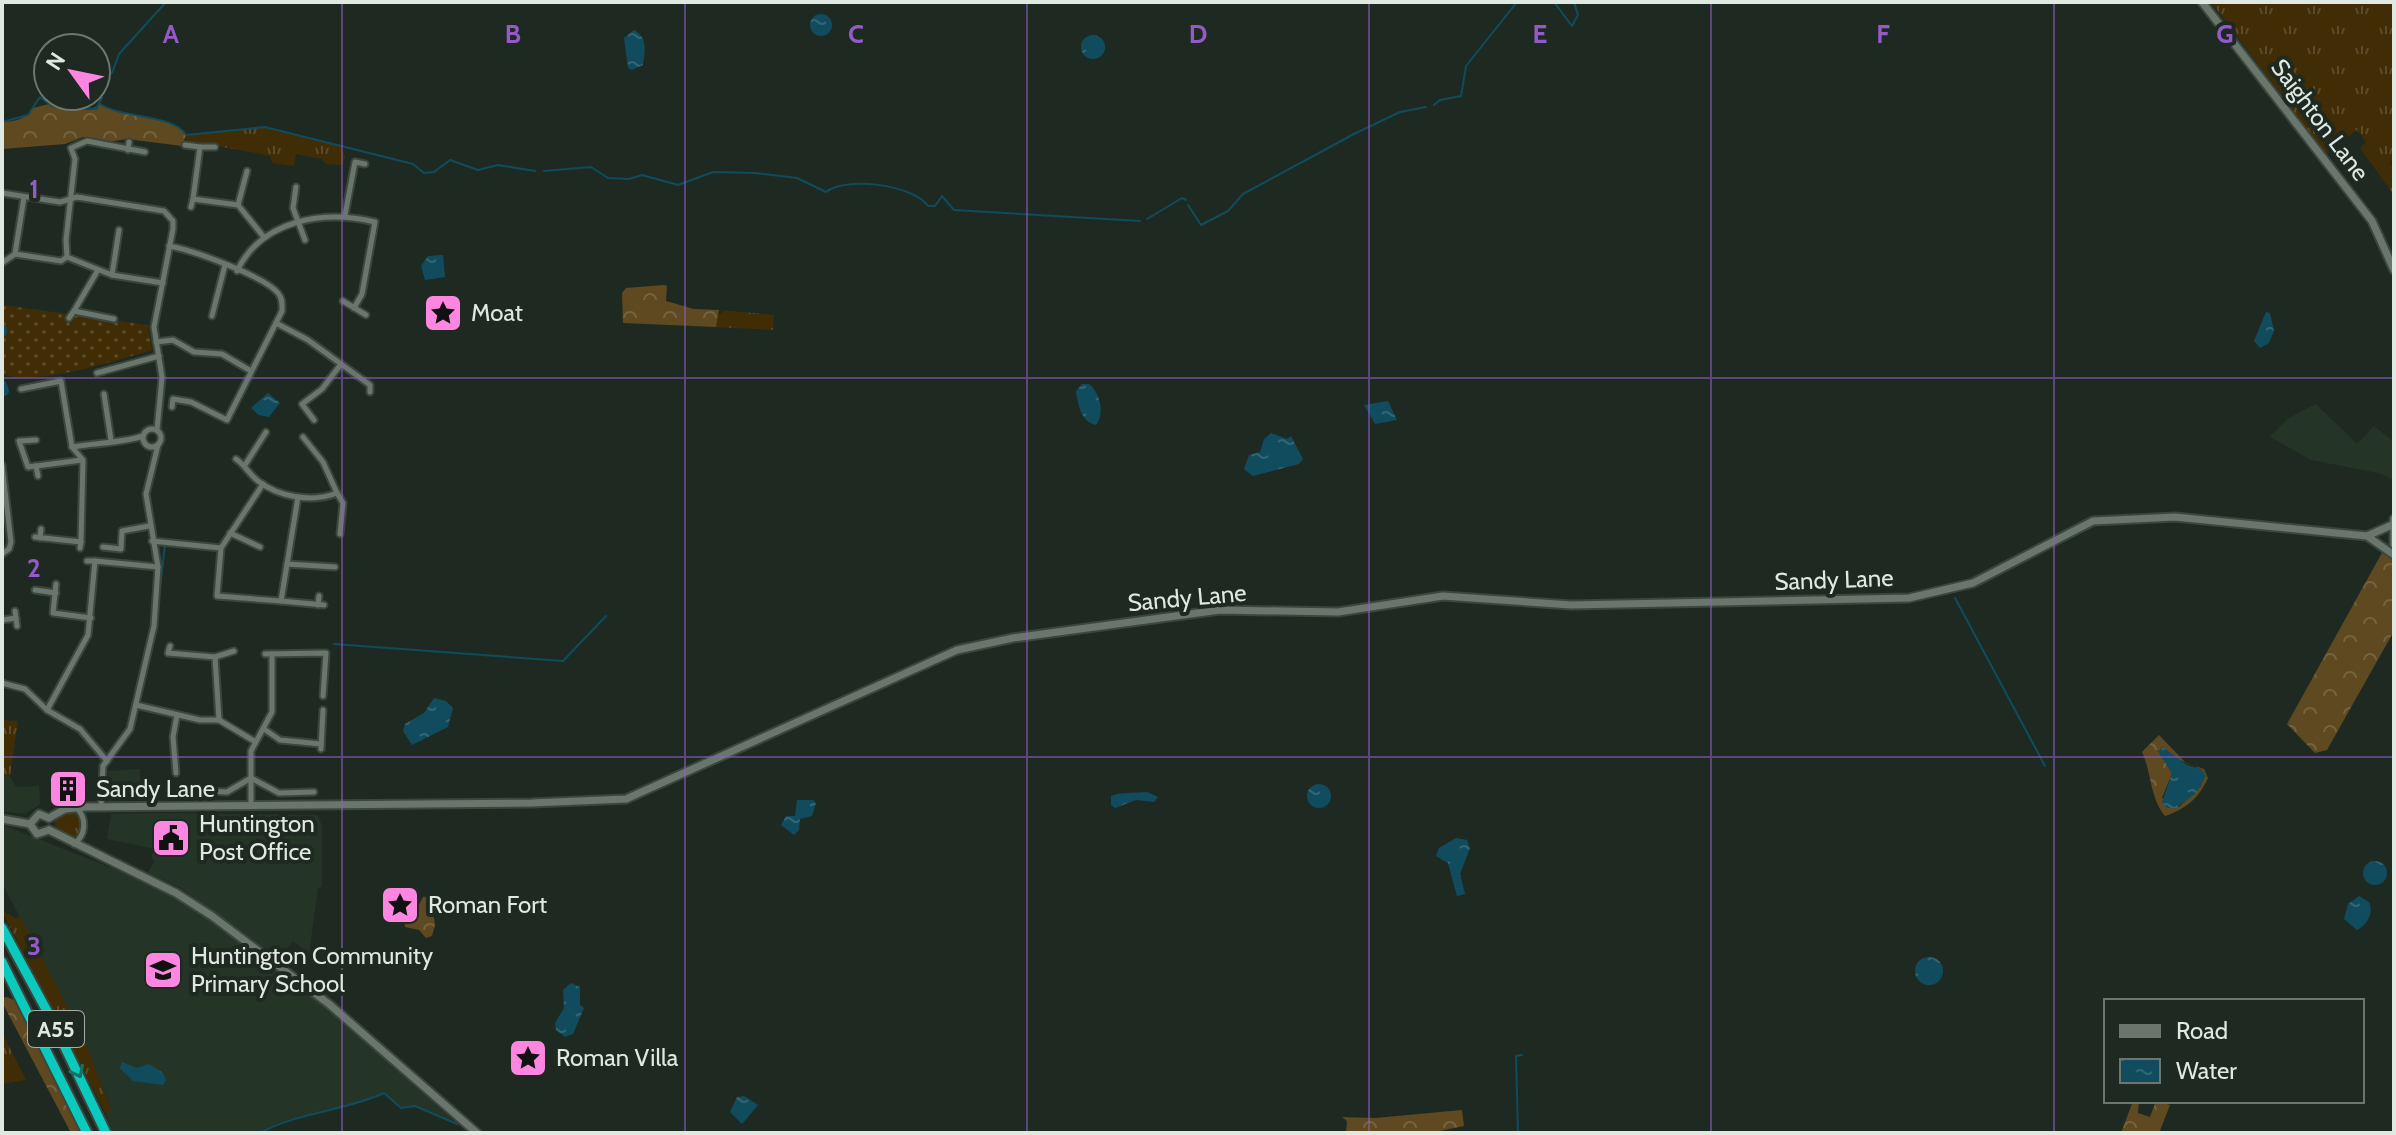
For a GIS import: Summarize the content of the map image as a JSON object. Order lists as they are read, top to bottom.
{
  "streets": {
    "highway": ["A55"],
    "street": ["Saighton Lane", "Sandy Lane"]
  },
  "places": {
    "place": ["Moat", "Roman Fort", "Roman Villa"],
    "building": ["Sandy Lane"],
    "public building": ["Huntington Post Office"],
    "school or university": ["Huntington Community Primary School"]
  },
  "legend": ["Road", "Water"],
  "north": "top left",
  "grid": {
    "columns": [
      "A",
      "B",
      "C",
      "D",
      "E",
      "F",
      "G"
    ],
    "rows": ["1", "2", "3"]
  }
}
